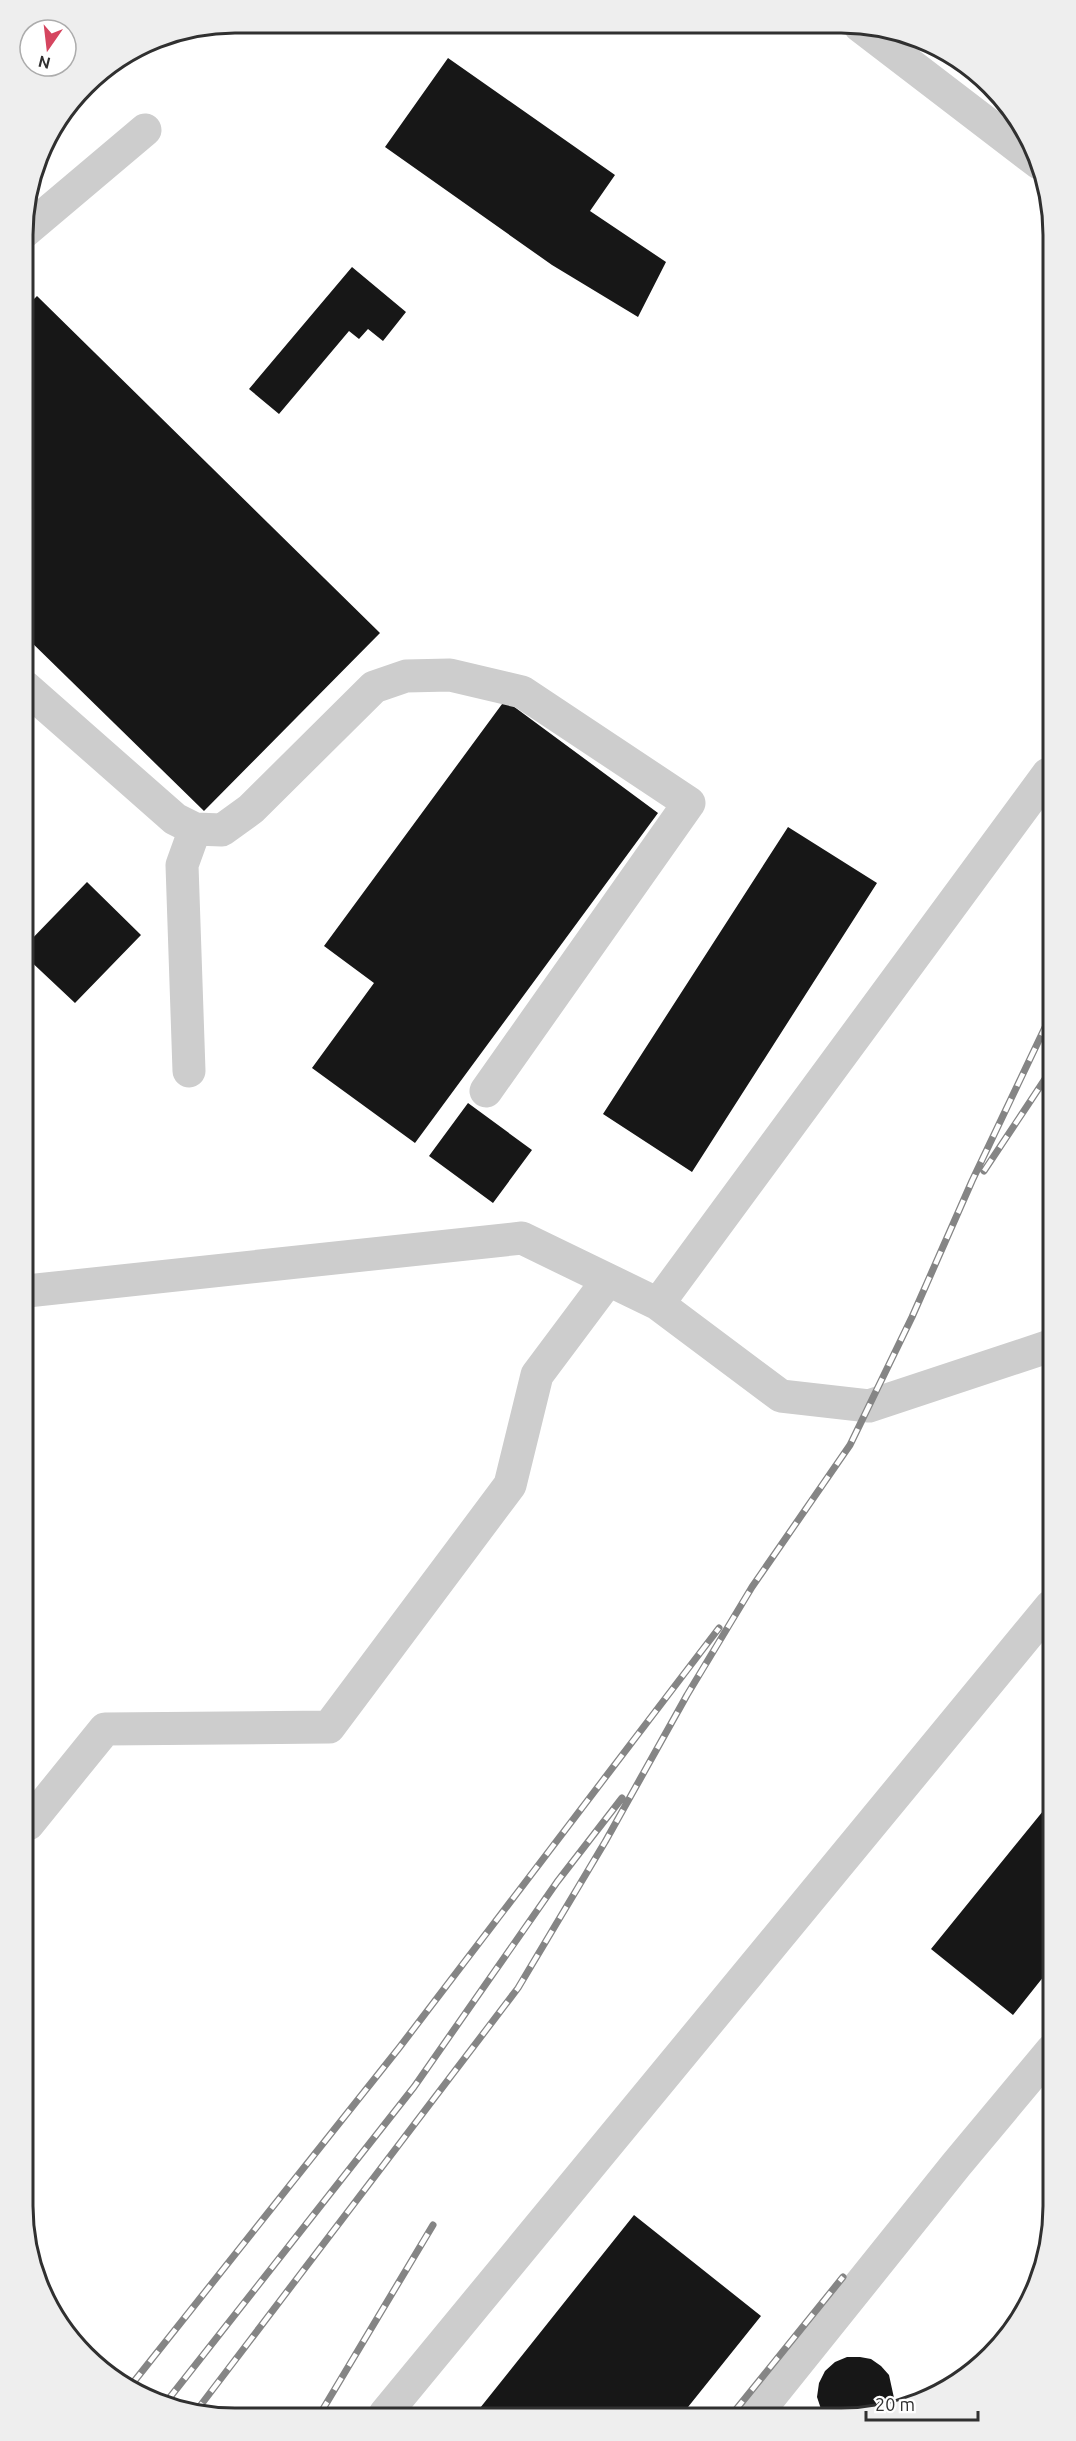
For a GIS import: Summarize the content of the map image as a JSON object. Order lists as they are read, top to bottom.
{
  "scale_bar": "20 m",
  "north": "bottom"
}
